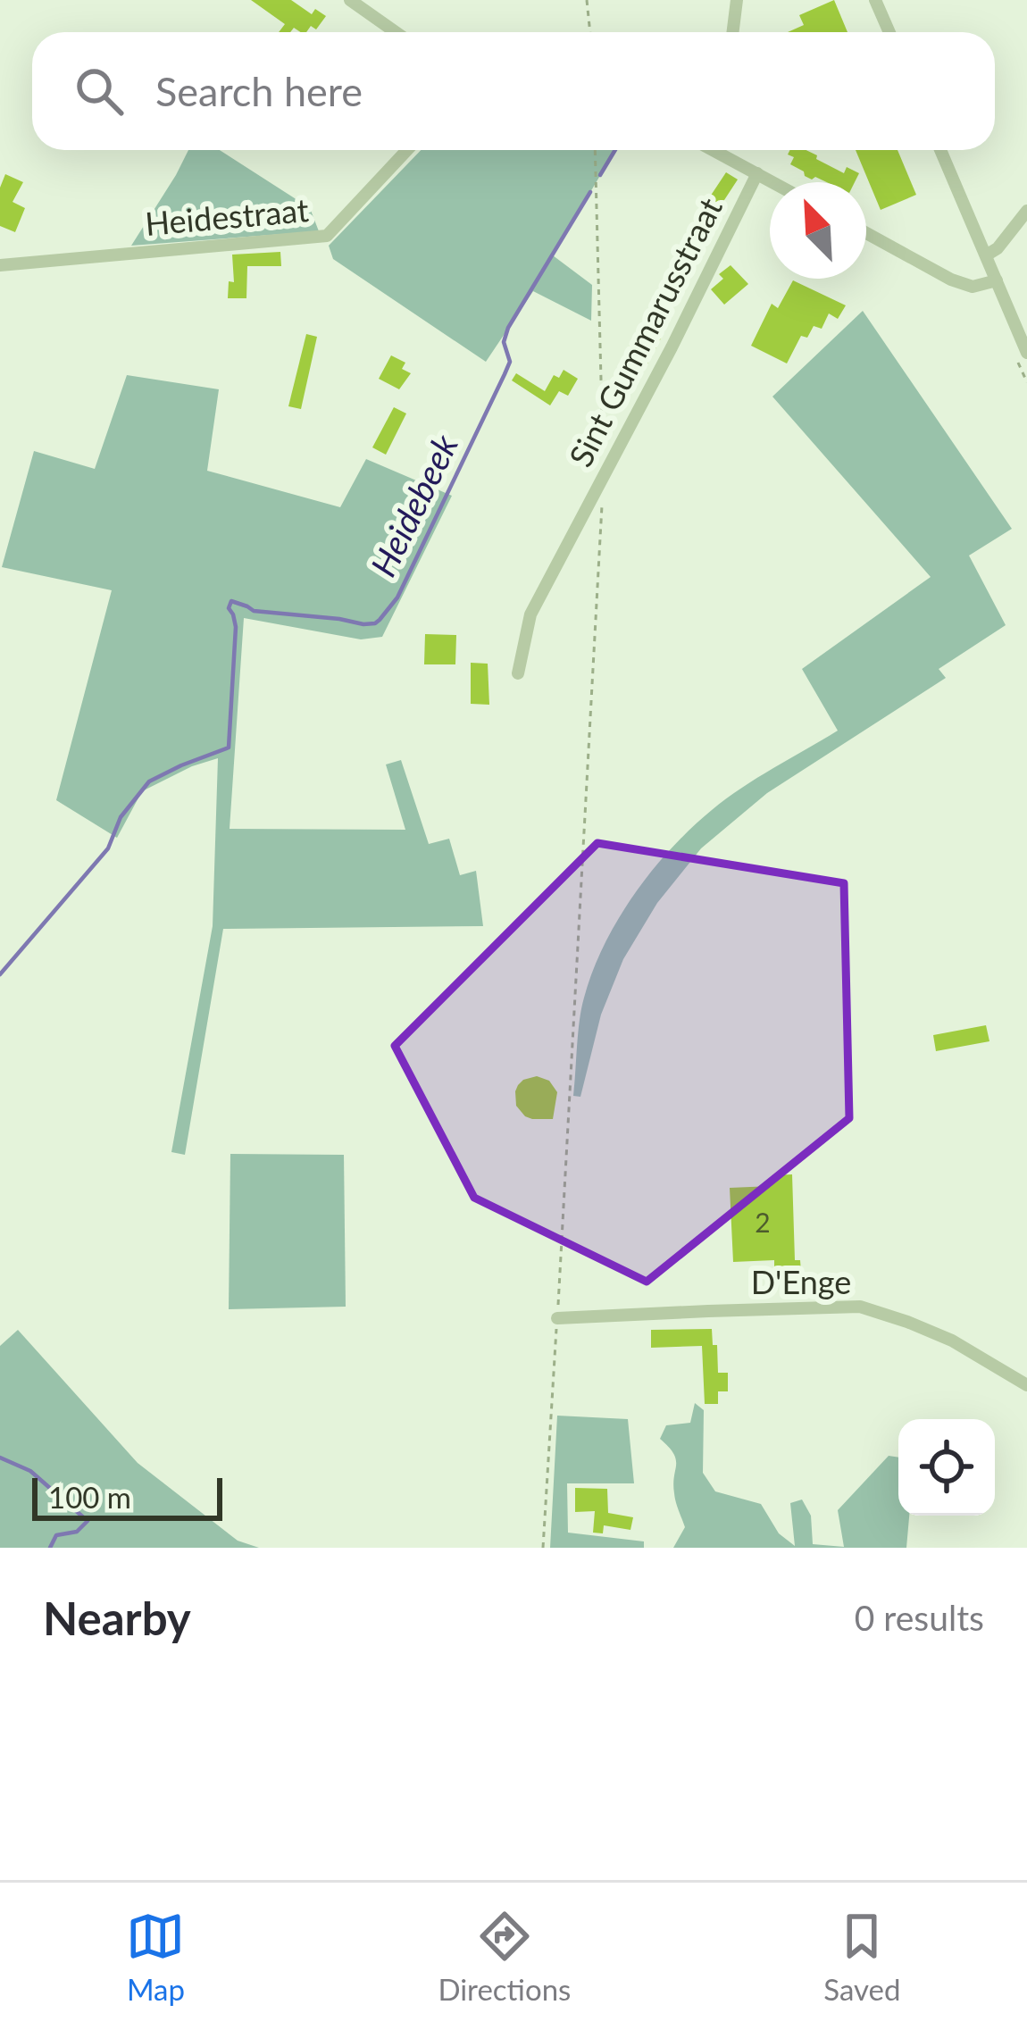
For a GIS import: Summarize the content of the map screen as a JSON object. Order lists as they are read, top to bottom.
{
  "streets": {
    "street": ["Heidestraat", "Sint Gummarusstraat", "D'Enge"]
  },
  "water": ["Heidebeek"],
  "house_numbers": ["2"],
  "scale_bar": "100 m",
  "north": "top left",
  "page": {
    "search": "Search here",
    "scale": "100 m",
    "heading": ["Nearby", "0 results"],
    "nav": ["Map", "Directions", "Saved"]
  }
}
